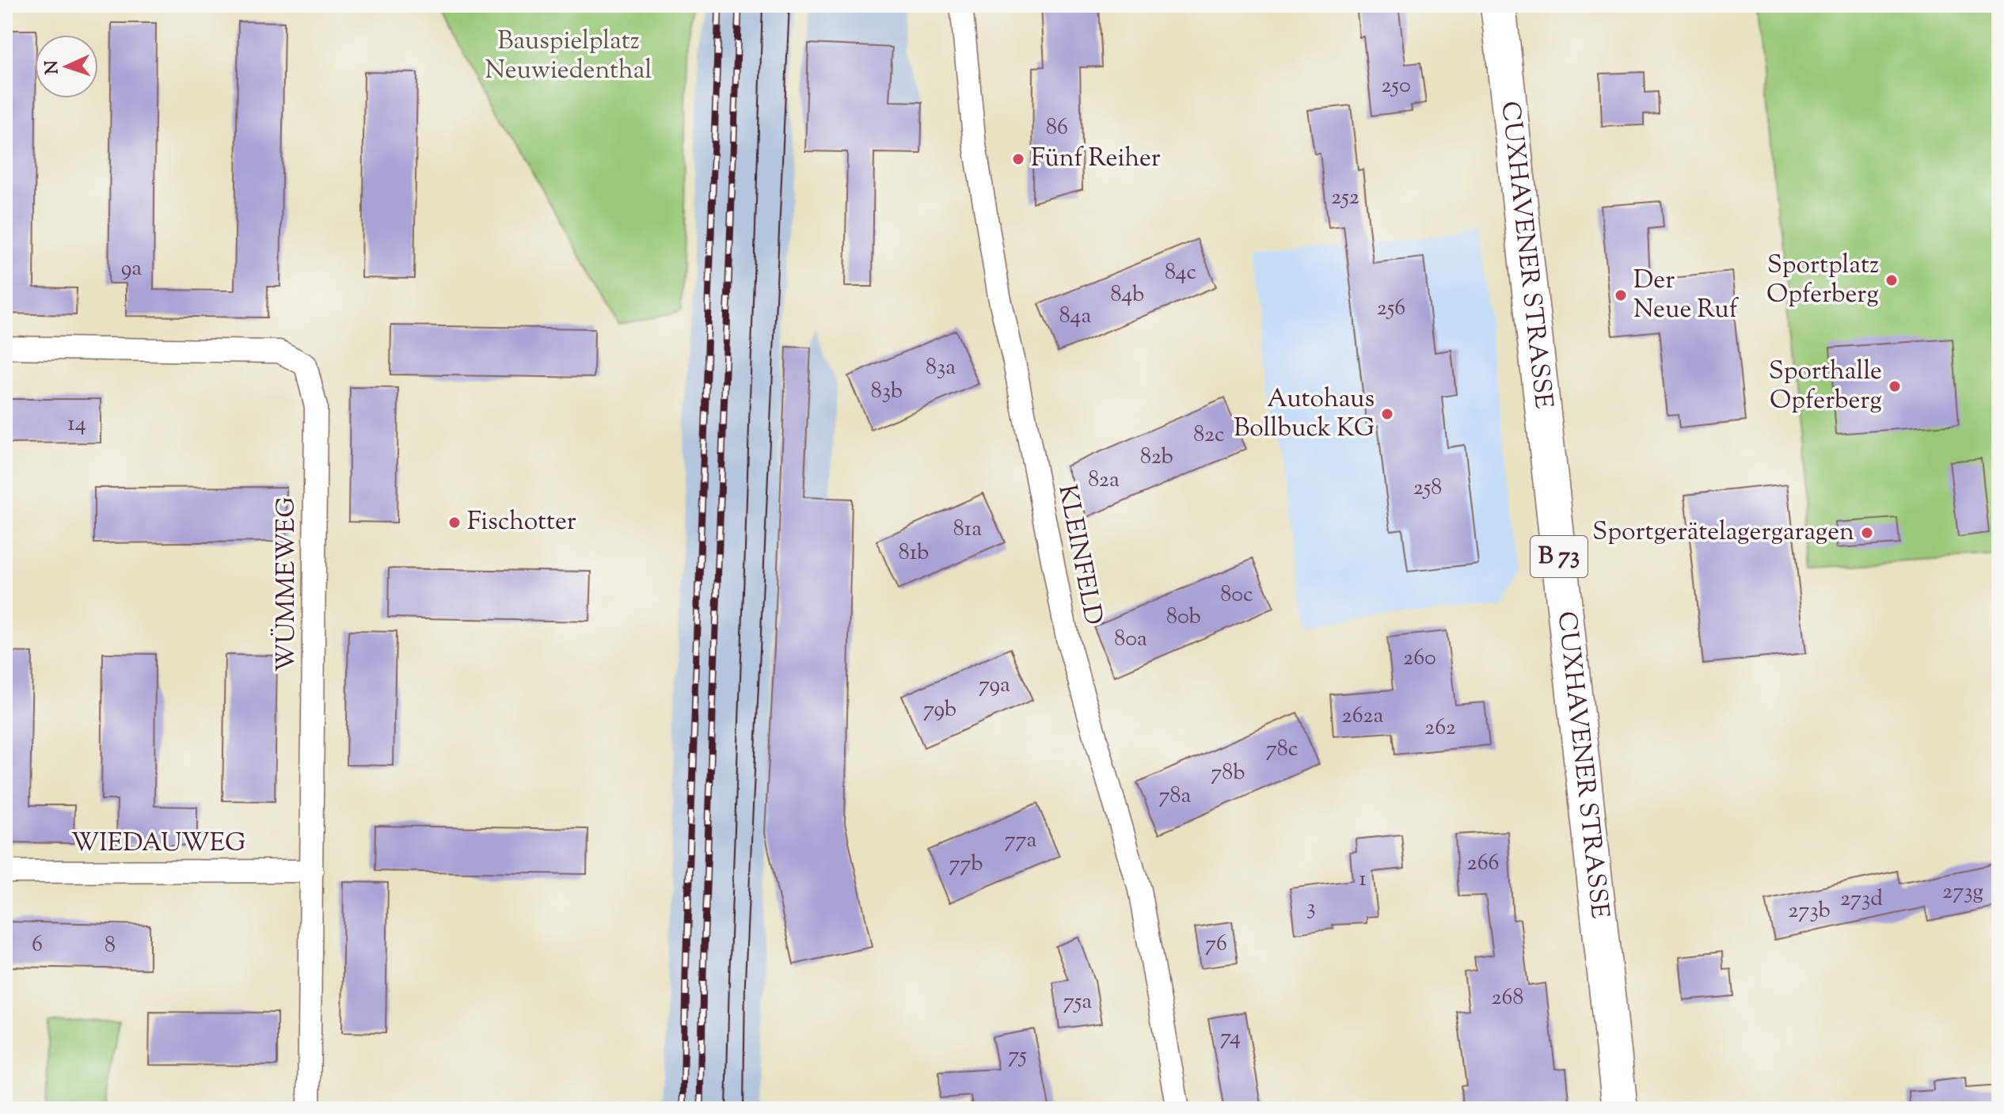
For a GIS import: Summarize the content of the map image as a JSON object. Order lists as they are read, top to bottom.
{
  "streets": {
    "main road": ["CUXHAVENER STRASSE", "B 73"],
    "street": ["KLEINFELD", "WÜMMEWEG", "WIEDAUWEG"]
  },
  "crossings": [
    ["WÜMMEWEG", "WIEDAUWEG"]
  ],
  "parks": ["Bauspielplatz Neuwiedenthal"],
  "places": [
    "Fünf Reiher",
    "Sportplatz Opferberg",
    "Der Neue Ruf",
    "Sporthalle Opferberg",
    "Autohaus Bollbuck KG",
    "Fischotter",
    "Sportgerätelagergaragen"
  ],
  "house_numbers": [
    "250",
    "86",
    "252",
    "9a",
    "84c",
    "84b",
    "256",
    "84a",
    "83a",
    "83b",
    "14",
    "82c",
    "82b",
    "82a",
    "258",
    "81a",
    "81b",
    "80c",
    "80b",
    "80a",
    "260",
    "79a",
    "79b",
    "262a",
    "262",
    "78c",
    "78b",
    "78a",
    "77a",
    "266",
    "77b",
    "1",
    "273g",
    "273d",
    "3",
    "273b",
    "76",
    "6",
    "8",
    "268",
    "75a",
    "74",
    "75"
  ],
  "north": "left"
}
